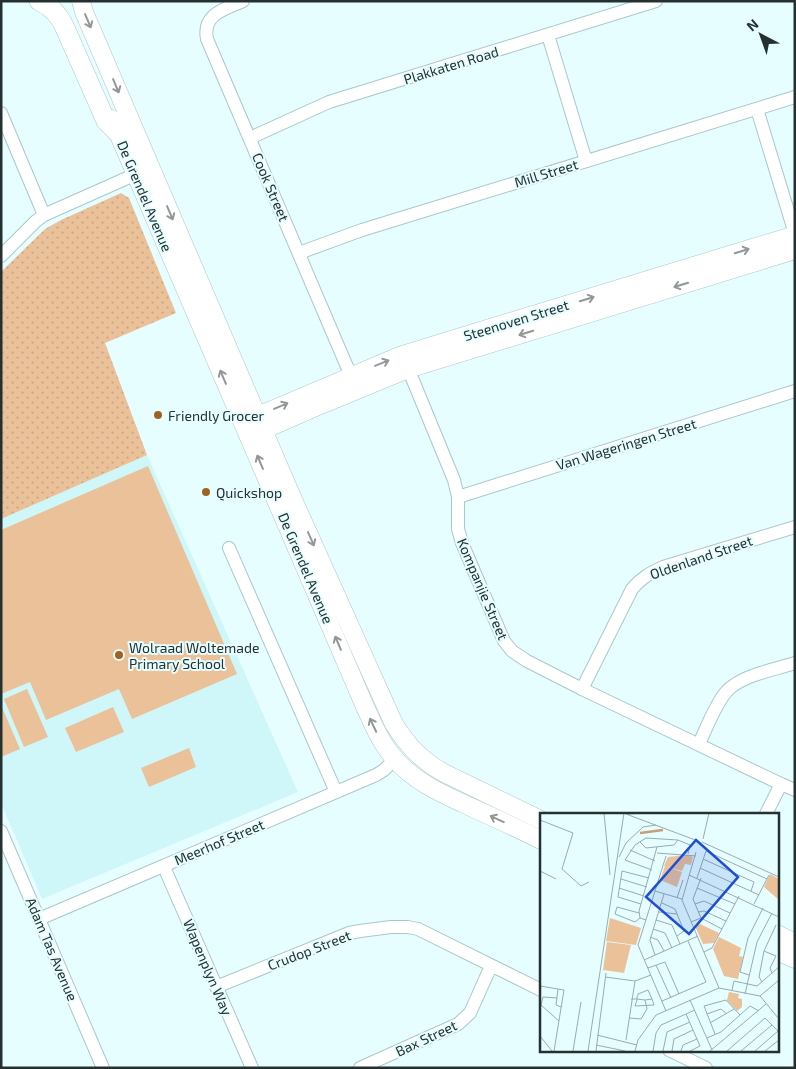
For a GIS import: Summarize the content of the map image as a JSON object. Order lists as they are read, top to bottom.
{
  "streets": {
    "street": [
      "Plakkaten Road",
      "Mill Street",
      "Cook Street",
      "De Grendel Avenue",
      "Steenoven Street",
      "Van Wageringen Street",
      "Oldenland Street",
      "Kompanjie Street",
      "Meerhof Street",
      "Adam Tas Avenue",
      "Crudop Street",
      "Wapenplyn Way",
      "Bax Street"
    ]
  },
  "crossings": [
    ["Plakkaten Road", "Cook Street"],
    ["Mill Street", "Cook Street"],
    ["Cook Street", "Steenoven Street"],
    ["De Grendel Avenue", "Steenoven Street"],
    ["De Grendel Avenue", "Meerhof Street"],
    ["Steenoven Street", "Kompanjie Street"],
    ["Van Wageringen Street", "Kompanjie Street"],
    ["Oldenland Street", "Kompanjie Street"],
    ["Meerhof Street", "Adam Tas Avenue"],
    ["Meerhof Street", "Wapenplyn Way"],
    ["Crudop Street", "Wapenplyn Way"],
    ["Crudop Street", "Bax Street"]
  ],
  "places": ["Friendly Grocer", "Quickshop", "Wolraad Woltemade Primary School"],
  "north": "top left"
}
